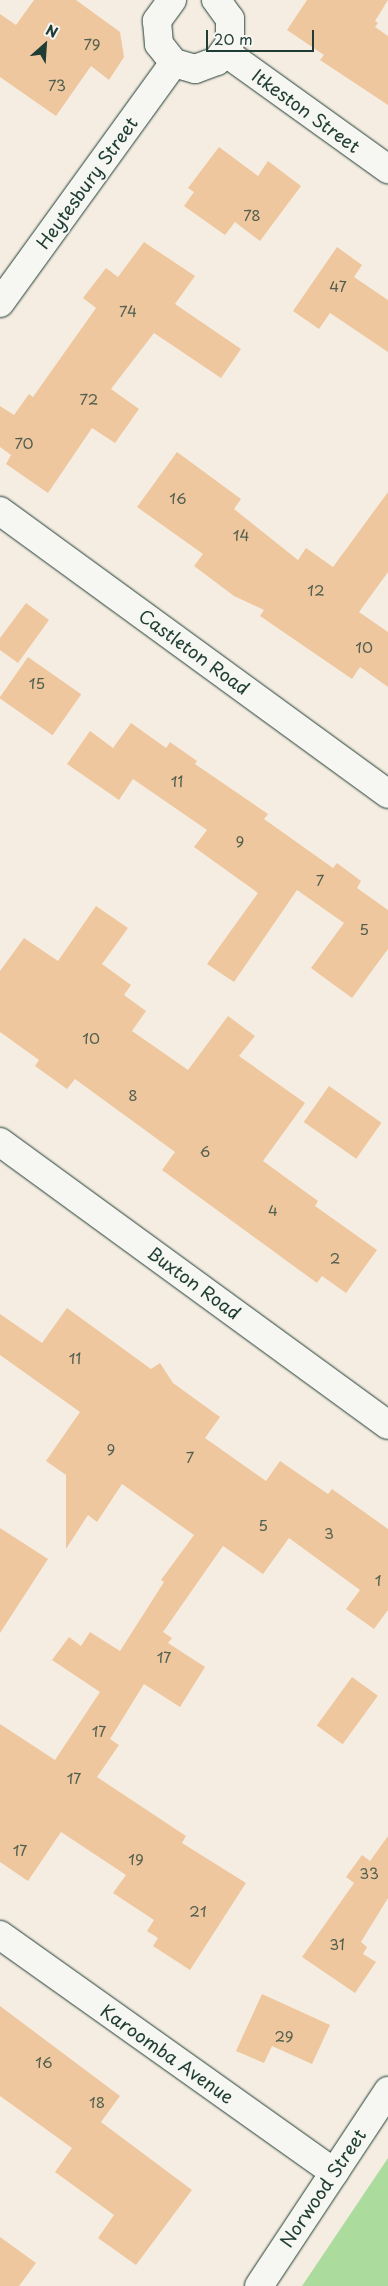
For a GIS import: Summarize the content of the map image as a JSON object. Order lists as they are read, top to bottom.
{
  "streets": {
    "street": [
      "Itkeston Street",
      "Heytesbury Street",
      "Castleton Road",
      "Buxton Road",
      "Karoomba Avenue",
      "Norwood Street"
    ]
  },
  "crossings": [
    ["Karoomba Avenue", "Norwood Street"]
  ],
  "house_numbers": [
    "79",
    "73",
    "78",
    "47",
    "74",
    "72",
    "70",
    "16",
    "14",
    "12",
    "10",
    "15",
    "11",
    "9",
    "7",
    "5",
    "10",
    "8",
    "6",
    "4",
    "2",
    "11",
    "9",
    "7",
    "5",
    "3",
    "1",
    "17",
    "17",
    "17",
    "17",
    "19",
    "33",
    "21",
    "31",
    "29",
    "16",
    "18"
  ],
  "scale_bar": "20 m",
  "north": "top right"
}
